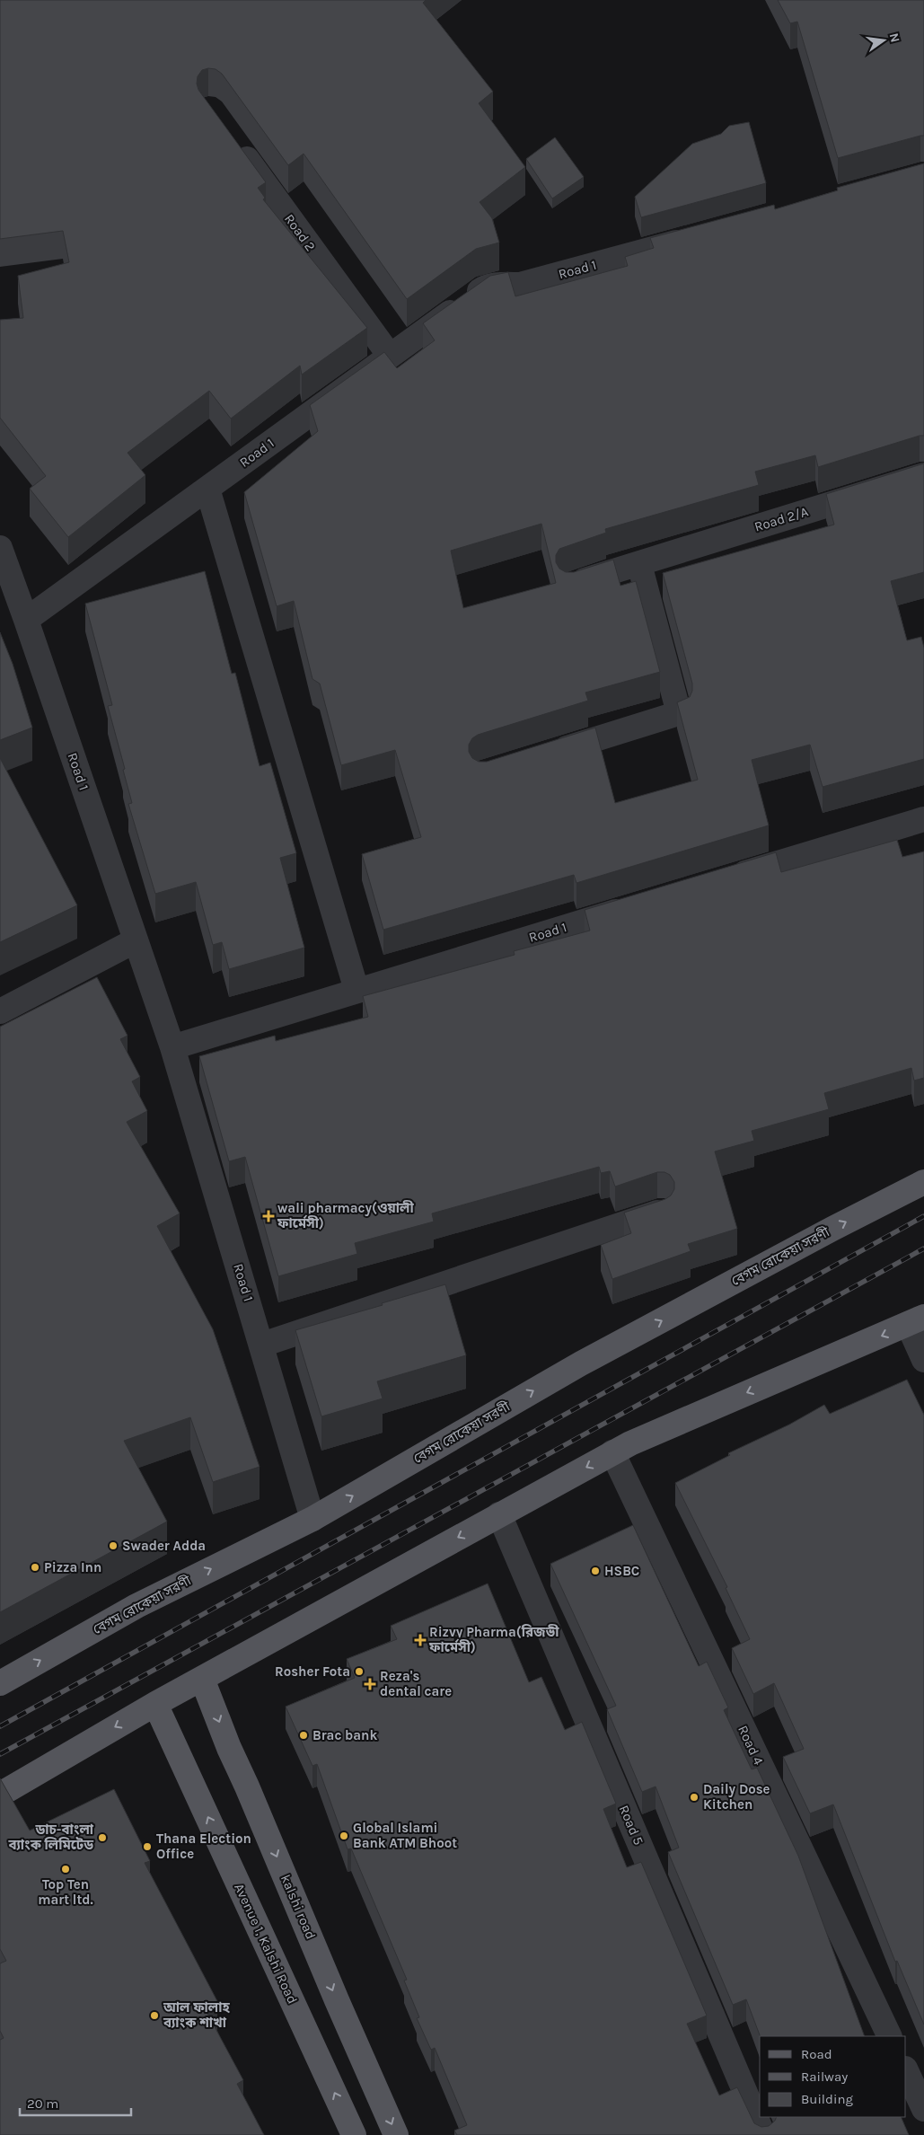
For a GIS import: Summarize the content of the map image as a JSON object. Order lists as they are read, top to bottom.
{
  "streets": {
    "main road": ["বেগম রোকেয়া সরণী", "kalshi road", "Avenue 1, Kalshi Road"],
    "street": [
      "Road 2",
      "Road 1",
      "Road 2/A",
      "Road 4",
      "Road 5"
    ]
  },
  "crossings": [
    ["Road 2", "Road 1"],
    ["Road 1", "বেগম রোকেয়া সরণী"]
  ],
  "one_way": ["kalshi road", "Avenue 1, Kalshi Road"],
  "places": {
    "health": ["wali pharmacy(ওয়ালী ফার্মেসী)", "Rizvy Pharma(রিজভী ফার্মেসী)", "Reza's dental care"],
    "other": [
      "Swader Adda",
      "Pizza Inn",
      "HSBC",
      "Rosher Fota",
      "Brac bank",
      "Daily Dose Kitchen",
      "Global Islami Bank ATM Bhoot",
      "ডাচ-বাংলা ব্যাংক লিমিটেড",
      "Thana Election Office",
      "Top Ten mart ltd.",
      "আল ফালাহ ব্যাংক শাখা"
    ]
  },
  "legend": ["Road", "Railway", "Building"],
  "scale_bar": "20 m",
  "north": "right"
}
